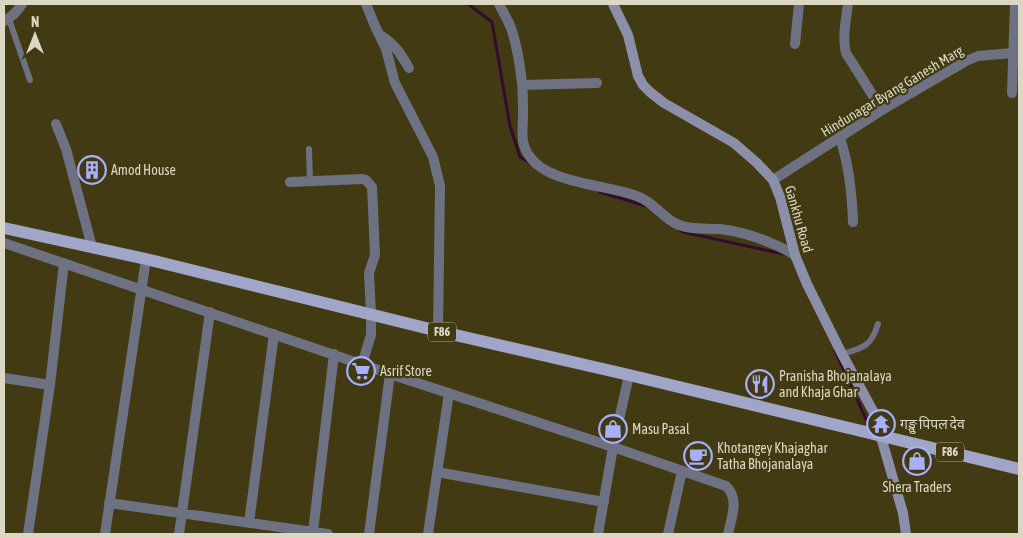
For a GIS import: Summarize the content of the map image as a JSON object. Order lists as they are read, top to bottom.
{
  "streets": {
    "main road": ["Gankhu Road", "F86"],
    "street": ["Hindunagar Byang Ganesh Marg"]
  },
  "crossings": [
    ["Hindunagar Byang Ganesh Marg", "Gankhu Road"],
    ["Gankhu Road", "F86"]
  ],
  "places": {
    "building": ["Amod House"],
    "supermarket": ["Asrif Store"],
    "restaurant": ["Pranisha Bhojanalaya and Khaja Ghar"],
    "temple": ["गङ्खु पिपल देव"],
    "shop": ["Masu Pasal", "Shera Traders"],
    "cafe": ["Khotangey Khajaghar Tatha Bhojanalaya"]
  },
  "north": "top"
}
